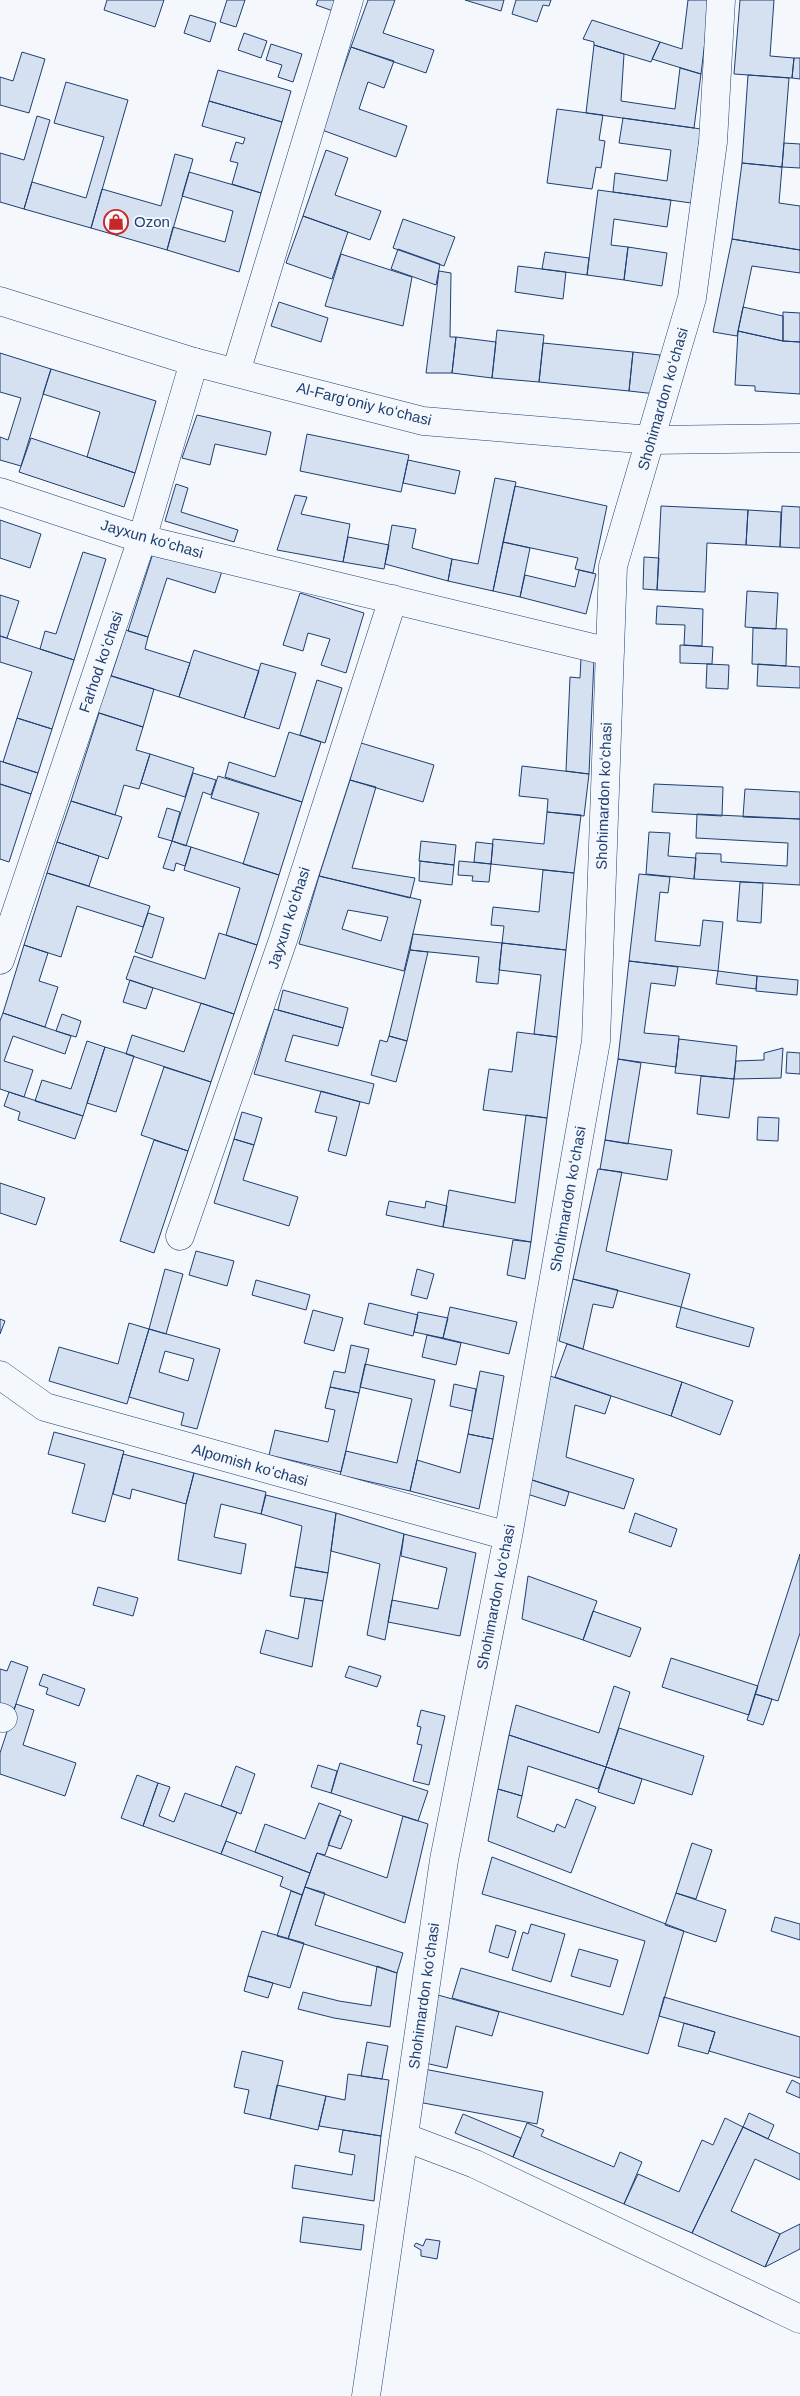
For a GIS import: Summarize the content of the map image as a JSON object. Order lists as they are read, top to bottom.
{
  "streets": {
    "street": [
      "Shohimardon koʻchasi",
      "Al-Fargʻoniy koʻchasi",
      "Jayxun koʻchasi",
      "Farhod koʻchasi",
      "Alpomish koʻchasi"
    ]
  },
  "crossings": [
    ["Shohimardon koʻchasi", "Al-Fargʻoniy koʻchasi"],
    ["Shohimardon koʻchasi", "Jayxun koʻchasi"],
    ["Shohimardon koʻchasi", "Alpomish koʻchasi"],
    ["Al-Fargʻoniy koʻchasi", "Farhod koʻchasi"],
    ["Jayxun koʻchasi", "Farhod koʻchasi"]
  ],
  "places": {
    "shop": ["Ozon"]
  }
}
